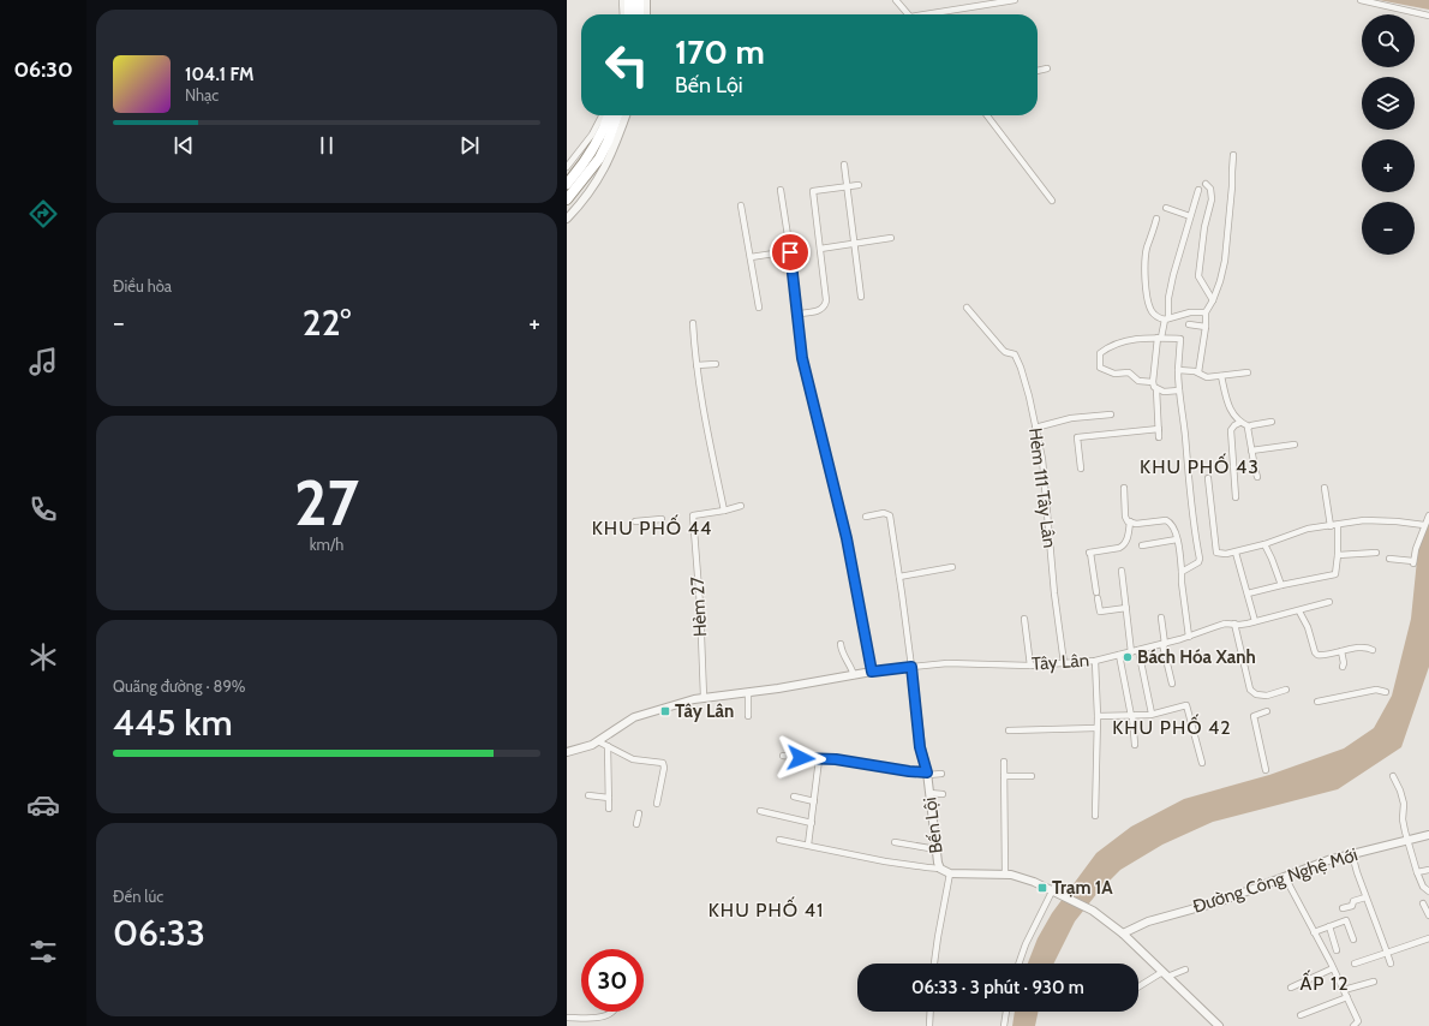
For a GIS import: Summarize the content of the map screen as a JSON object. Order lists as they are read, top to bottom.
{
  "streets": {
    "street": [
      "Hẻm 111 Tây Lân",
      "Hẻm 27",
      "Tây Lân",
      "Bến Lội",
      "Đường Công Nghệ Mới"
    ]
  },
  "crossings": [
    ["Hẻm 111 Tây Lân", "Tây Lân"],
    ["Hẻm 27", "Tây Lân"],
    ["Tây Lân", "Bến Lội"]
  ],
  "districts": [
    "KHU PHỐ 43",
    "KHU PHỐ 44",
    "KHU PHỐ 42",
    "KHU PHỐ 41",
    "ẤP 12"
  ],
  "places": {
    "other": ["Bách Hóa Xanh"],
    "transit": ["Tây Lân", "Trạm 1A"]
  },
  "page": {
    "tabs": "06:30",
    "map_buttons": ["+", "−"],
    "turn": ["170 m", "Bến Lội"],
    "song": ["104.1 FM", "Nhạc"],
    "tile": [
      "Điều hòa",
      ["27", "km/h"],
      ["Quãng đường · 89%", "445 km"],
      ["Đến lúc", "06:33"]
    ],
    "heat": ["−", "22°", "+"],
    "limit": "30",
    "trip": "06:33 · 3 phút · 930 m"
  }
}
